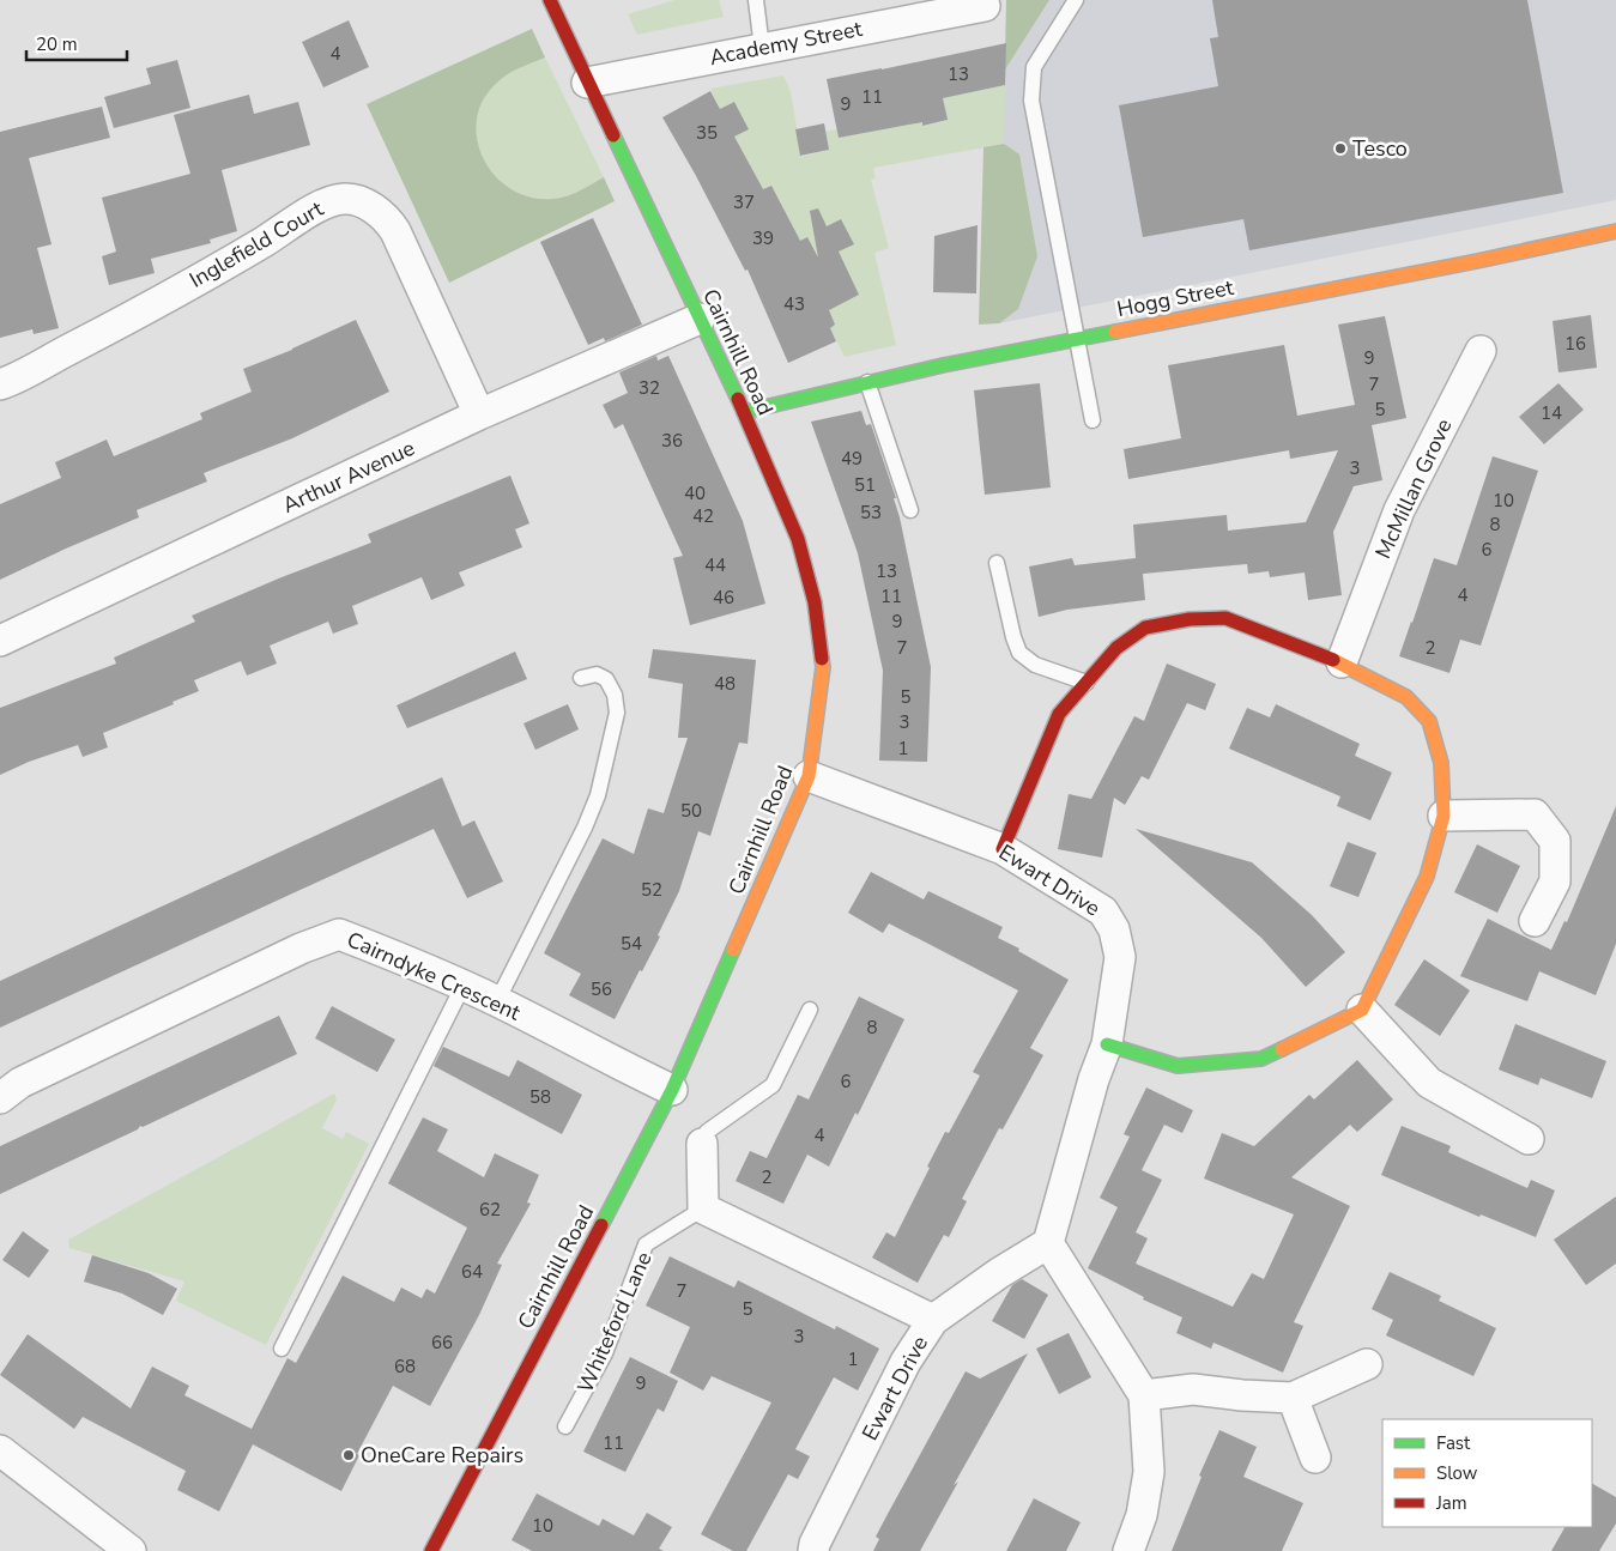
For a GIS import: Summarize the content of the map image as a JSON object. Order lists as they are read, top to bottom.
{
  "streets": {
    "street": [
      "Academy Street",
      "Inglefield Court",
      "Hogg Street",
      "Cairnhill Road",
      "Arthur Avenue",
      "McMillan Grove",
      "Ewart Drive",
      "Cairndyke Crescent"
    ],
    "lane": ["Whiteford Lane"]
  },
  "crossings": [
    ["Academy Street", "Cairnhill Road"],
    ["Inglefield Court", "Arthur Avenue"],
    ["Hogg Street", "Cairnhill Road"],
    ["Cairnhill Road", "Arthur Avenue"],
    ["Cairnhill Road", "Ewart Drive"],
    ["Cairnhill Road", "Cairndyke Crescent"]
  ],
  "places": ["Tesco", "OneCare Repairs"],
  "house_numbers": [
    "4",
    "13",
    "11",
    "9",
    "35",
    "37",
    "39",
    "43",
    "16",
    "9",
    "7",
    "32",
    "5",
    "14",
    "36",
    "49",
    "3",
    "51",
    "40",
    "10",
    "53",
    "42",
    "8",
    "6",
    "44",
    "13",
    "4",
    "11",
    "46",
    "9",
    "7",
    "2",
    "48",
    "5",
    "3",
    "1",
    "50",
    "52",
    "54",
    "56",
    "8",
    "6",
    "58",
    "4",
    "2",
    "62",
    "64",
    "7",
    "5",
    "3",
    "66",
    "1",
    "68",
    "9",
    "11",
    "10"
  ],
  "legend": ["Fast", "Slow", "Jam"],
  "scale_bar": "20 m"
}
